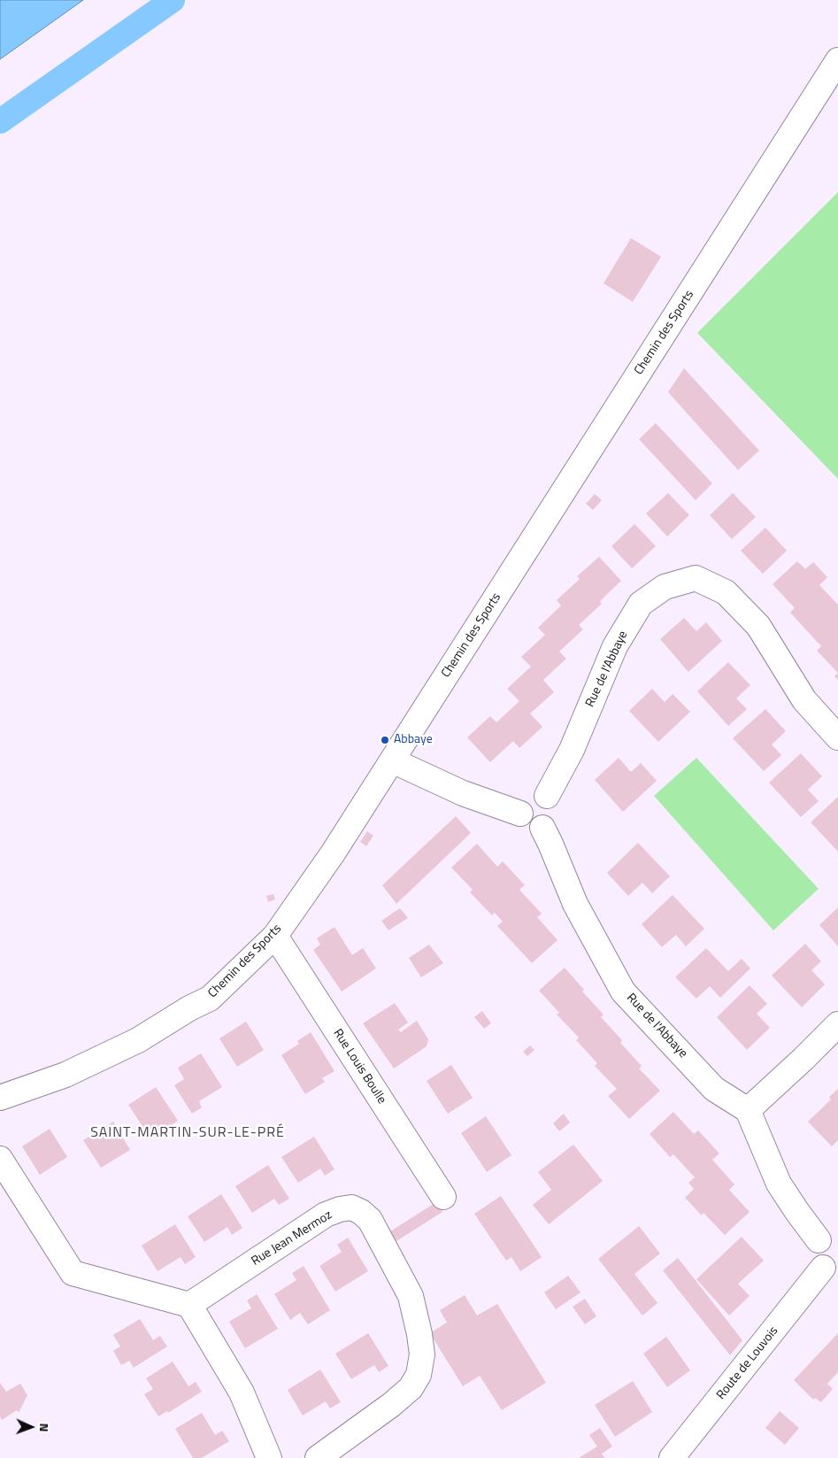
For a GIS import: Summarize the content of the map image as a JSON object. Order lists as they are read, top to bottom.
{
  "streets": {
    "street": [
      "Chemin des Sports",
      "Rue de l'Abbaye",
      "Rue Louis Boulle",
      "Rue Jean Mermoz",
      "Route de Louvois"
    ]
  },
  "crossings": [
    ["Chemin des Sports", "Rue Louis Boulle"]
  ],
  "districts": ["SAINT-MARTIN-SUR-LE-PRÉ"],
  "places": ["Abbaye"],
  "north": "right"
}
